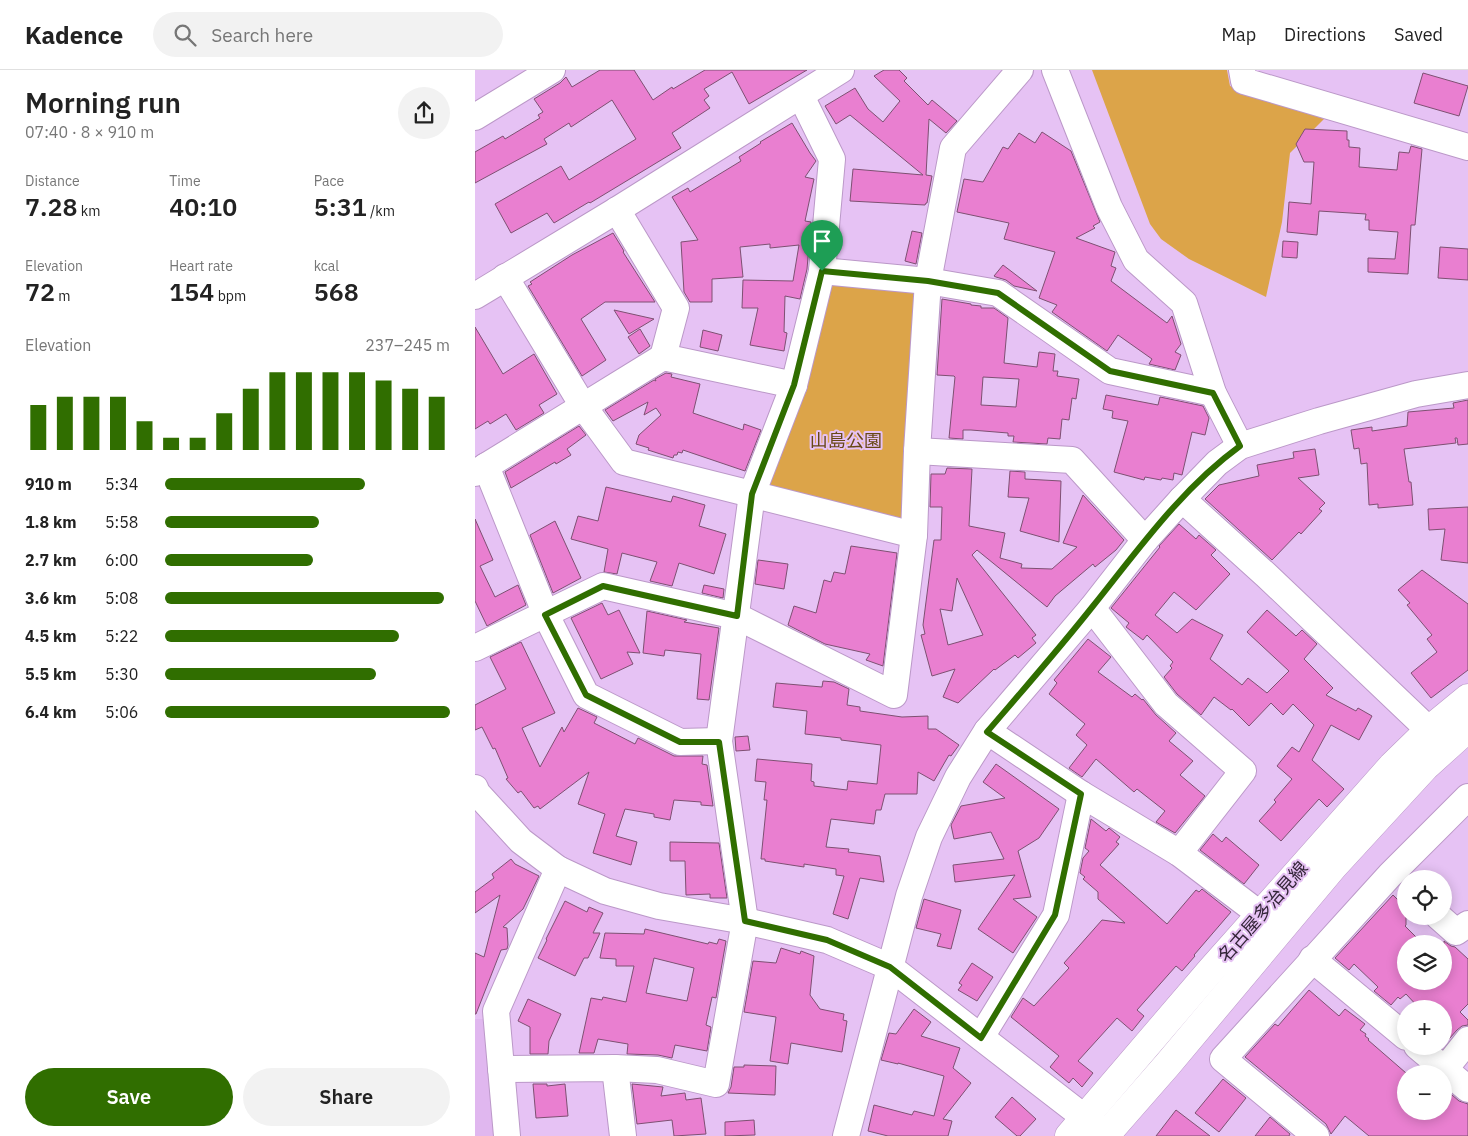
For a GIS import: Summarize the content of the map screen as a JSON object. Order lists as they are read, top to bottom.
{
  "streets": {
    "main road": ["名古屋多治見線"]
  },
  "parks": ["山島公園"],
  "page": {
    "header": "Kadence",
    "search": "Search here",
    "nav": ["Map", "Directions", "Saved"],
    "heading": ["Morning run", "07:40 · 8 × 910 m"],
    "stats": [
      ["Distance", "7.28 km"],
      ["Time", "40:10"],
      ["Pace", "5:31 /km"],
      ["Elevation", "72 m"],
      ["Heart rate", "154 bpm"],
      ["kcal", "568"]
    ],
    "chart": ["Elevation", "237–245 m"],
    "list": [
      {
        "name": "910 m",
        "note": "5:34"
      },
      {
        "name": "1.8 km",
        "note": "5:58"
      },
      {
        "name": "2.7 km",
        "note": "6:00"
      },
      {
        "name": "3.6 km",
        "note": "5:08"
      },
      {
        "name": "4.5 km",
        "note": "5:22"
      },
      {
        "name": "5.5 km",
        "note": "5:30"
      },
      {
        "name": "6.4 km",
        "note": "5:06"
      }
    ],
    "map_buttons": ["+", "−"],
    "buttons": ["Save", "Share"]
  }
}
